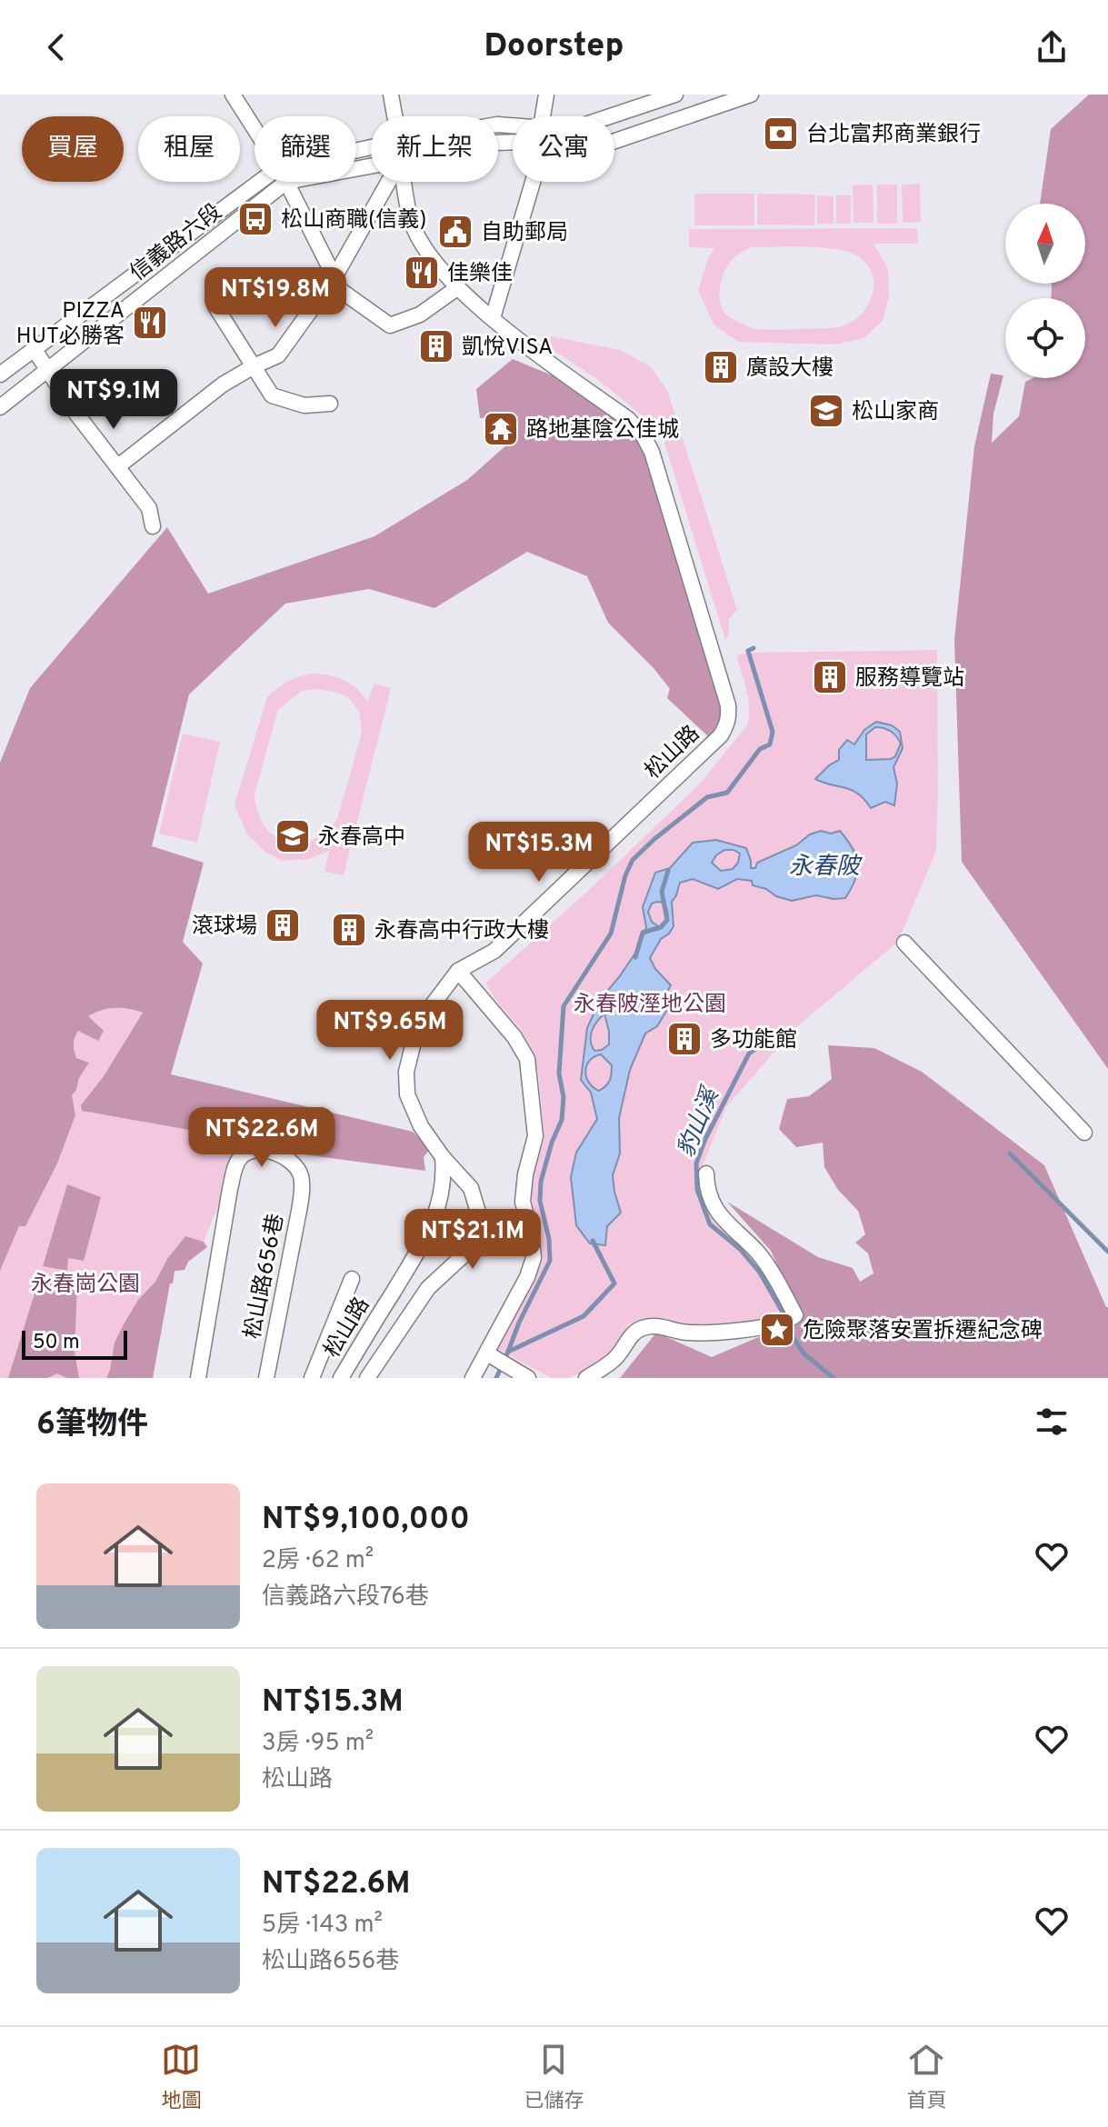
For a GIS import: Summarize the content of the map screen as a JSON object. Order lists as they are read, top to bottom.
{
  "streets": {
    "street": ["信義路六段", "松山路", "松山路656巷"]
  },
  "water": ["永春陂", "豹山溪"],
  "parks": ["永春陂溼地公園", "永春崗公園"],
  "places": {
    "bank": ["台北富邦商業銀行"],
    "bus stop": ["松山商職(信義)"],
    "public building": ["自助郵局"],
    "restaurant": ["佳樂佳", "PIZZA HUT必勝客"],
    "building": [
      "凱悅VISA",
      "廣設大樓",
      "服務導覽站",
      "滾球場",
      "永春高中行政大樓",
      "多功能館"
    ],
    "school or university": ["松山家商", "永春高中"],
    "temple": ["路地基陰公佳城"],
    "place": ["危險聚落安置拆遷紀念碑"]
  },
  "scale_bar": "50 m",
  "north": "top",
  "page": {
    "header": "Doorstep",
    "chip": [
      "買屋",
      "租屋",
      "篩選",
      "新上架",
      "公寓"
    ],
    "price": [
      "NT$19.8M",
      "NT$9.1M",
      "NT$15.3M",
      "NT$9.65M",
      "NT$22.6M",
      "NT$21.1M"
    ],
    "scale": "50 m",
    "heading": "6筆物件",
    "list": [
      {
        "name": "NT$9,100,000",
        "note": "2房 · 62 m² · 信義路六段76巷"
      },
      {
        "name": "NT$15.3M",
        "note": "3房 · 95 m² · 松山路"
      },
      {
        "name": "NT$22.6M",
        "note": "5房 · 143 m² · 松山路656巷"
      }
    ],
    "tabs": ["地圖", "已儲存", "首頁"]
  }
}
